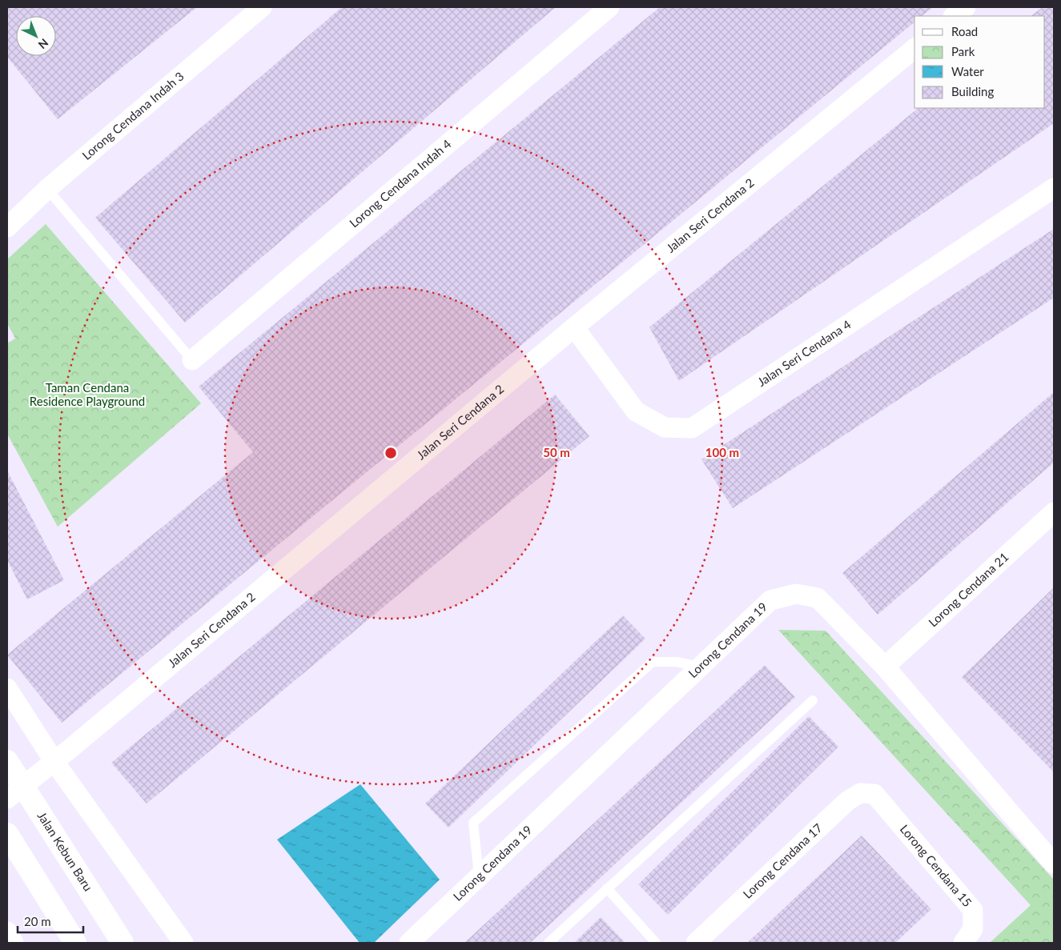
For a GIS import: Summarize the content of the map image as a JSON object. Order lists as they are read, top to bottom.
{
  "streets": {
    "street": [
      "Lorong Cendana Indah 3",
      "Lorong Cendana Indah 4",
      "Jalan Seri Cendana 2",
      "Jalan Seri Cendana 4",
      "Lorong Cendana 21",
      "Lorong Cendana 19",
      "Jalan Kebun Baru",
      "Lorong Cendana 17",
      "Lorong Cendana 15"
    ]
  },
  "crossings": [
    ["Jalan Seri Cendana 2", "Jalan Seri Cendana 4"],
    ["Jalan Seri Cendana 2", "Jalan Kebun Baru"],
    ["Lorong Cendana 21", "Lorong Cendana 19"],
    ["Lorong Cendana 17", "Lorong Cendana 15"]
  ],
  "parks": ["Taman Cendana Residence Playground"],
  "legend": [
    "Road",
    "Park",
    "Water",
    "Building"
  ],
  "scale_bar": "20 m",
  "north": "bottom right",
  "rings": ["50 m", "100 m"]
}
